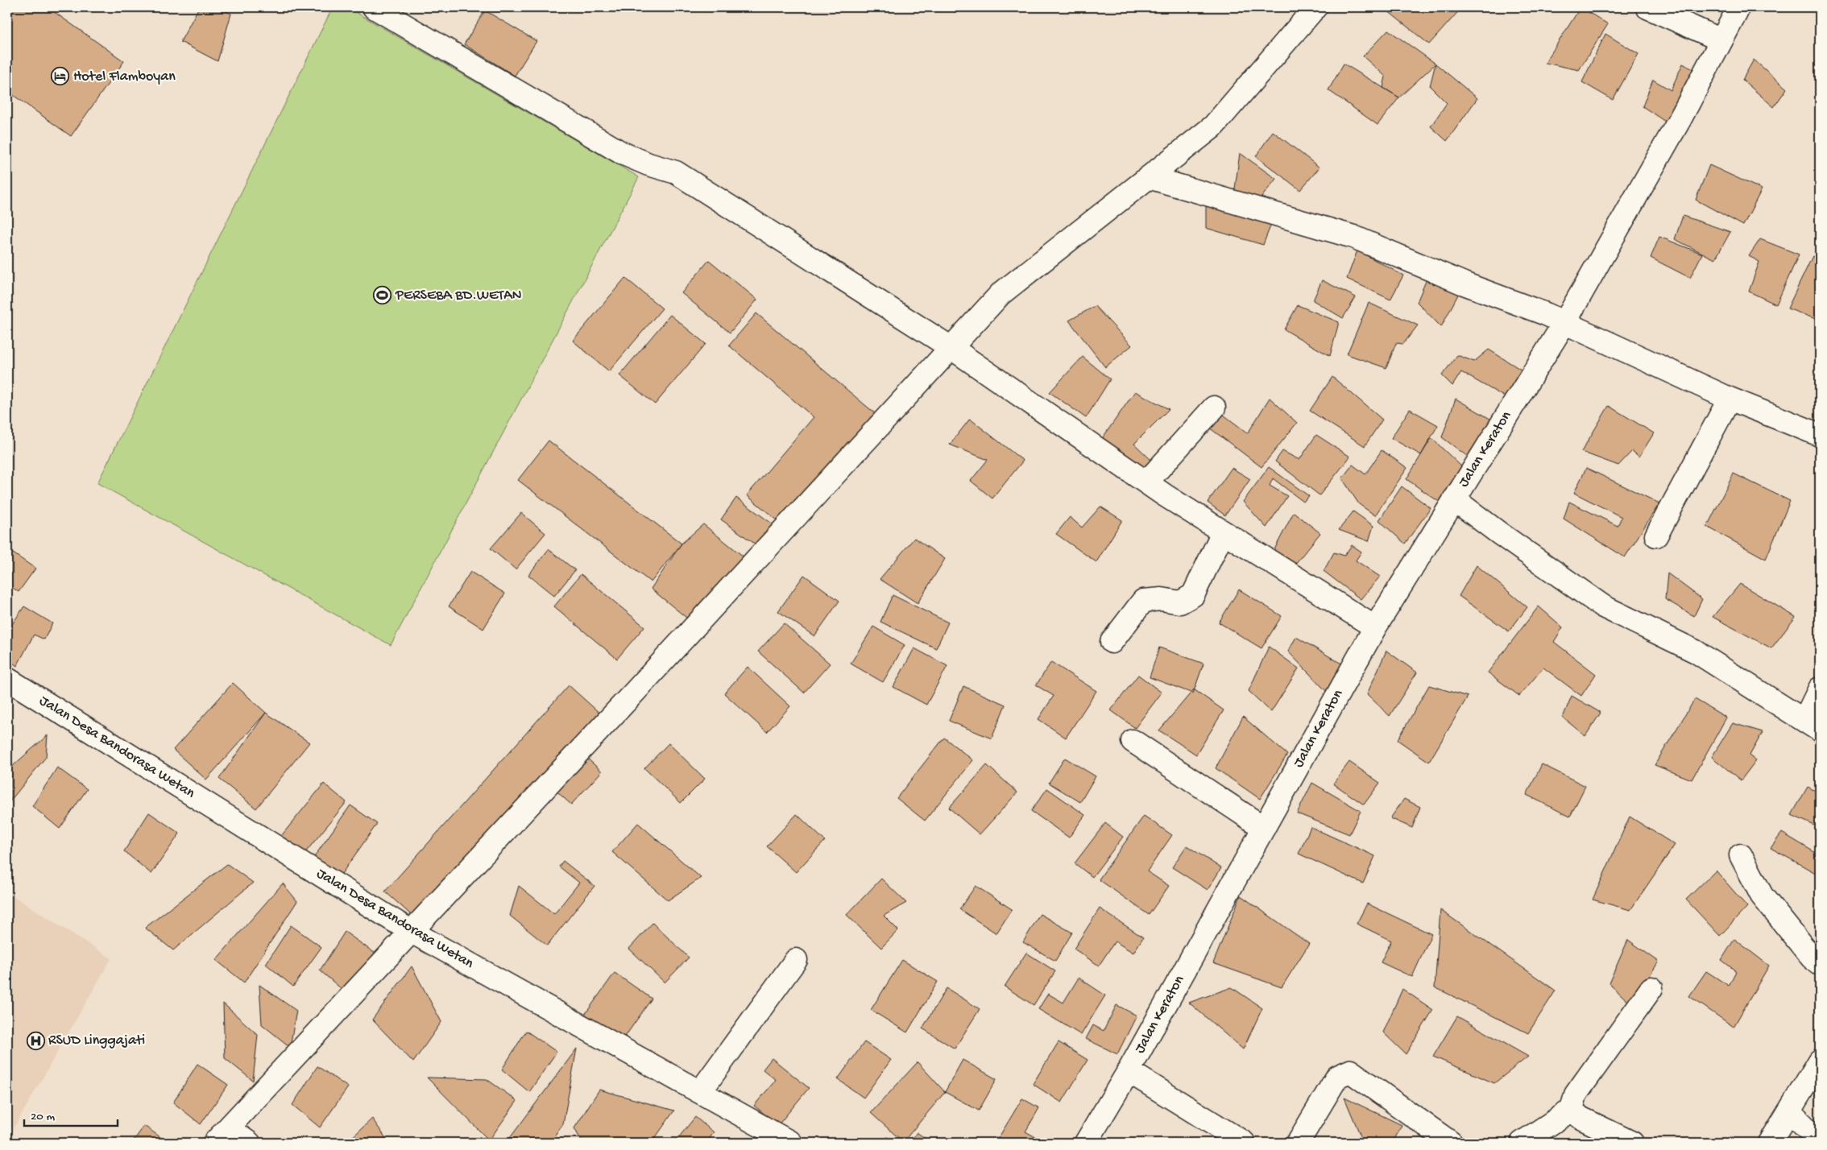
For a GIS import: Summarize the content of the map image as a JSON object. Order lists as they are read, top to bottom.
{
  "streets": {
    "street": ["Jalan Keraton", "Jalan Desa Bandorasa Wetan"]
  },
  "places": {
    "hotel": ["Hotel Flamboyan"],
    "sports": ["PERSEBA BD.WETAN"],
    "hospital": ["RSUD Linggajati"]
  },
  "scale_bar": "20 m"
}
